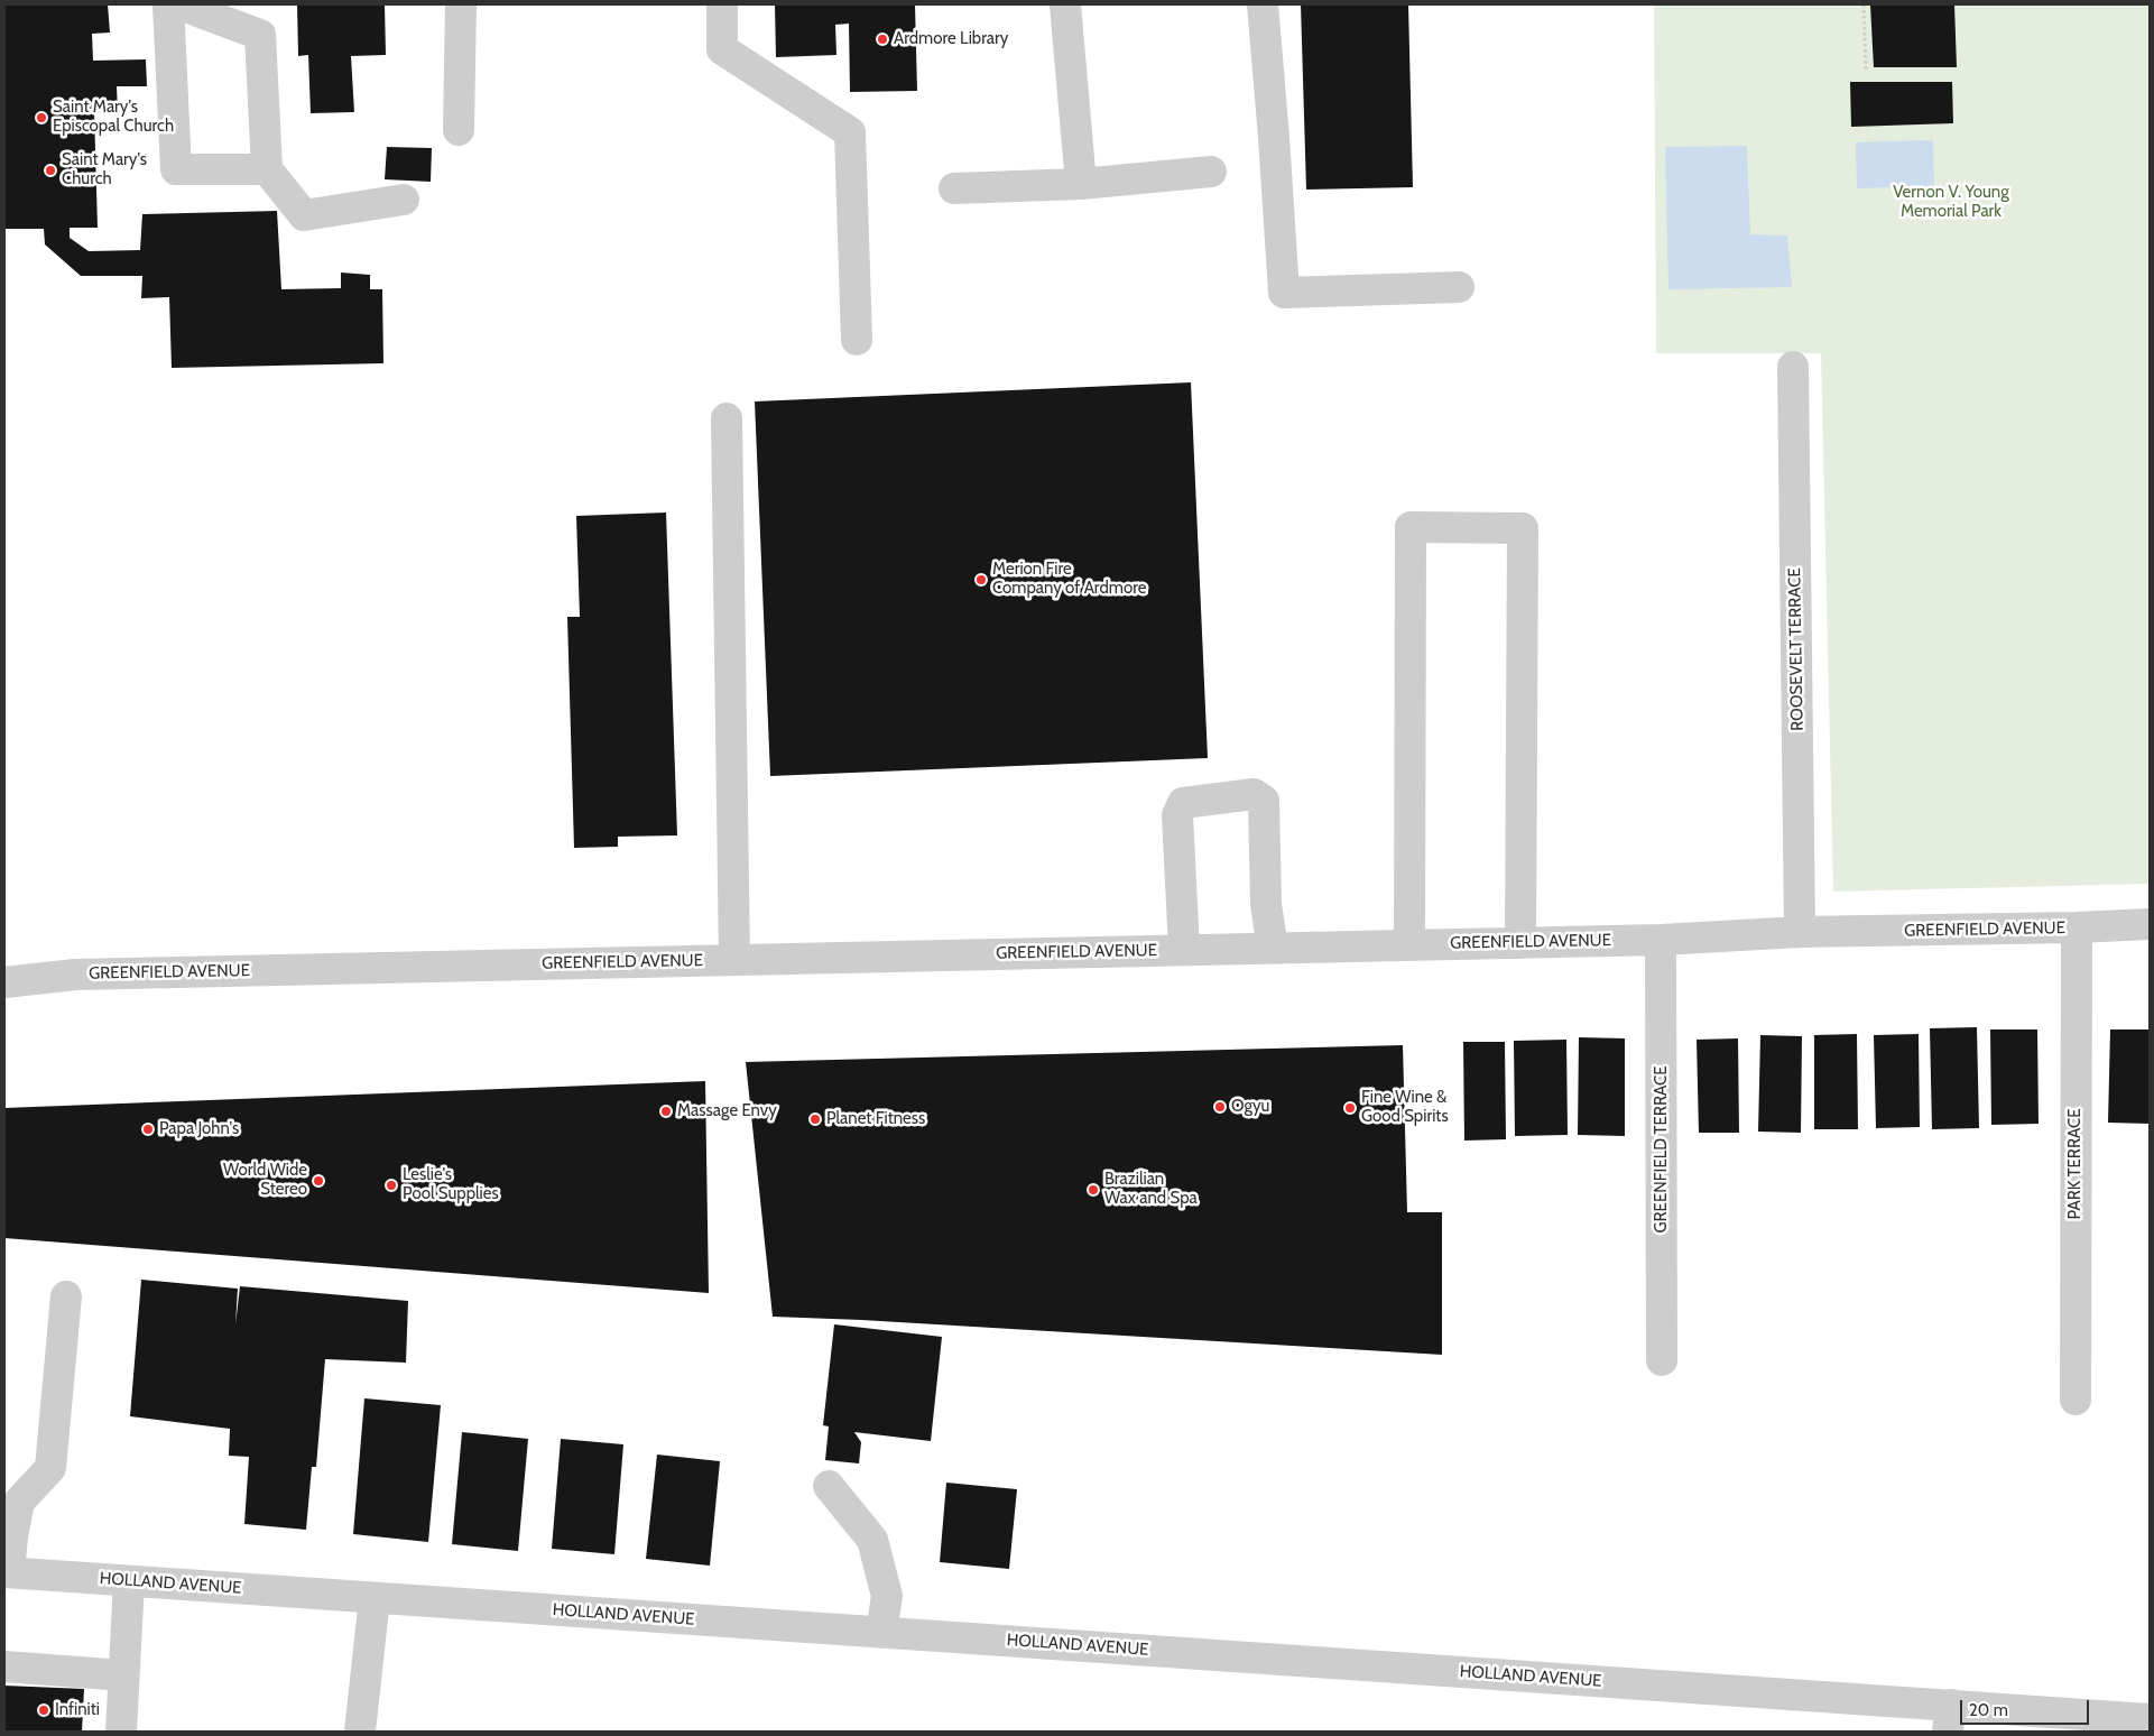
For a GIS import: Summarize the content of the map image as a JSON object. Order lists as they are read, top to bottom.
{
  "streets": {
    "street": [
      "ROOSEVELT TERRACE",
      "GREENFIELD AVENUE",
      "GREENFIELD TERRACE",
      "PARK TERRACE",
      "HOLLAND AVENUE"
    ]
  },
  "crossings": [
    ["ROOSEVELT TERRACE", "GREENFIELD AVENUE"],
    ["GREENFIELD AVENUE", "GREENFIELD TERRACE"],
    ["GREENFIELD AVENUE", "PARK TERRACE"]
  ],
  "parks": ["Vernon V. Young Memorial Park"],
  "places": [
    "Ardmore Library",
    "Saint Mary's Episcopal Church",
    "Saint Mary's Church",
    "Merion Fire Company of Ardmore",
    "Ogyu",
    "Fine Wine & Good Spirits",
    "Massage Envy",
    "Planet Fitness",
    "Papa John's",
    "World Wide Stereo",
    "Leslie's Pool Supplies",
    "Brazilian Wax and Spa",
    "Infiniti"
  ],
  "scale_bar": "20 m"
}
